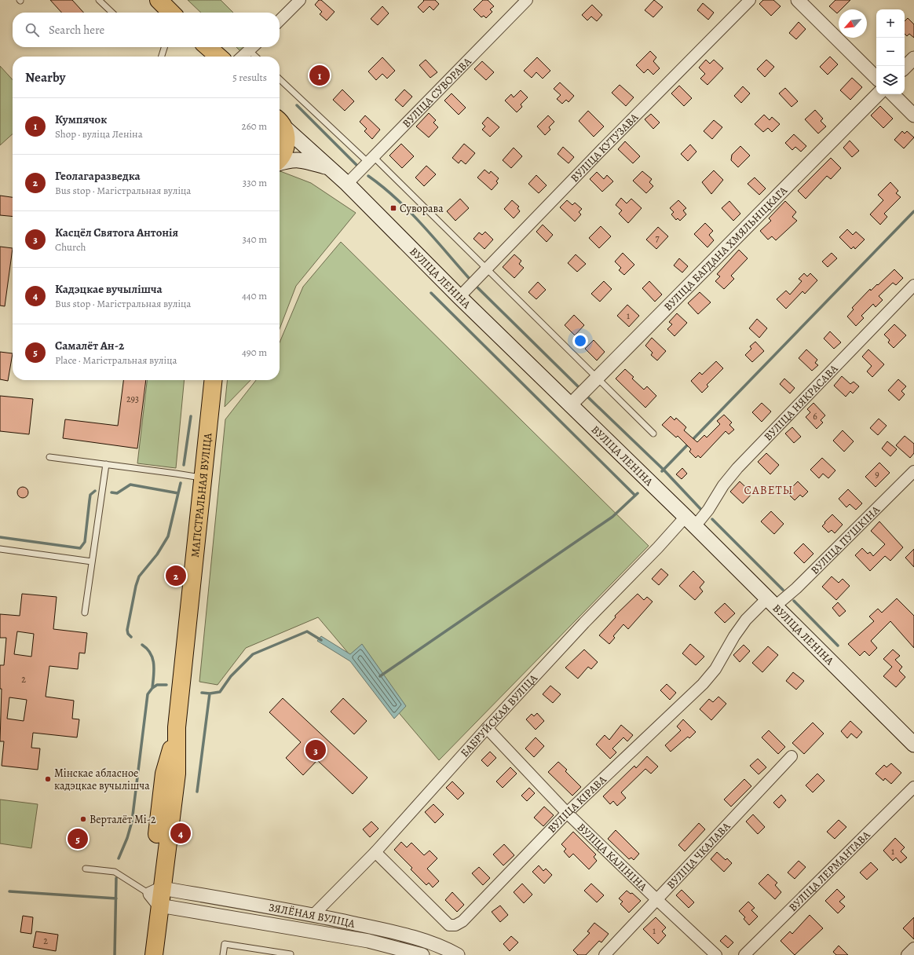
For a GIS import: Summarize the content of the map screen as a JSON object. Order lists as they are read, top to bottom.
{
  "streets": {
    "main road": ["ВУЛІЦА ЛЕНІНА", "МАГІСТРАЛЬНАЯ ВУЛІЦА"],
    "street": [
      "ВУЛІЦА СУВОРАВА",
      "ВУЛІЦА КУТУЗАВА",
      "ВУЛІЦА БАГДАНА ХМЯЛЬНІЦКАГА",
      "ВУЛІЦА НЯКРАСАВА",
      "ВУЛІЦА ПУШКІНА",
      "БАБРУЙСКАЯ ВУЛІЦА",
      "ВУЛІЦА КІРАВА",
      "ВУЛІЦА ЧКАЛАВА",
      "ВУЛІЦА КАЛІНІНА",
      "ВУЛІЦА ЛЕРМАНТАВА",
      "ЗЯЛЁНАЯ ВУЛІЦА"
    ]
  },
  "crossings": [
    ["ВУЛІЦА СУВОРАВА", "ВУЛІЦА ЛЕНІНА"],
    ["ВУЛІЦА КУТУЗАВА", "ВУЛІЦА ЛЕНІНА"],
    ["ВУЛІЦА БАГДАНА ХМЯЛЬНІЦКАГА", "ВУЛІЦА ЛЕНІНА"],
    ["ВУЛІЦА ЛЕНІНА", "ВУЛІЦА НЯКРАСАВА"],
    ["ВУЛІЦА ЛЕНІНА", "ВУЛІЦА ПУШКІНА"],
    ["ВУЛІЦА ЛЕНІНА", "БАБРУЙСКАЯ ВУЛІЦА"],
    ["ВУЛІЦА ЛЕНІНА", "ВУЛІЦА КІРАВА"],
    ["ВУЛІЦА НЯКРАСАВА", "БАБРУЙСКАЯ ВУЛІЦА"],
    ["МАГІСТРАЛЬНАЯ ВУЛІЦА", "ЗЯЛЁНАЯ ВУЛІЦА"],
    ["ВУЛІЦА ПУШКІНА", "ВУЛІЦА КІРАВА"],
    ["БАБРУЙСКАЯ ВУЛІЦА", "ВУЛІЦА КІРАВА"],
    ["БАБРУЙСКАЯ ВУЛІЦА", "ВУЛІЦА КАЛІНІНА"],
    ["БАБРУЙСКАЯ ВУЛІЦА", "ЗЯЛЁНАЯ ВУЛІЦА"],
    ["ВУЛІЦА КІРАВА", "ВУЛІЦА КАЛІНІНА"],
    ["ВУЛІЦА ЧКАЛАВА", "ВУЛІЦА КАЛІНІНА"]
  ],
  "districts": ["САВЕТЫ"],
  "places": {
    "transit": ["Суворава"],
    "other": ["Мінскае абласное кадэцкае вучылішча", "Верталёт Мі-2"]
  },
  "house_numbers": [
    "7",
    "1",
    "293",
    "6",
    "9",
    "2",
    "1",
    "1",
    "2"
  ],
  "north": "bottom left",
  "page": {
    "map_buttons": ["+", "−"],
    "search": "Search here",
    "heading": ["Nearby", "5 results"],
    "pins": [
      "1",
      "2",
      "3",
      "4",
      "5"
    ],
    "list": [
      {
        "mark": "1",
        "name": "Кумпячок",
        "note": "Shop · вуліца Леніна",
        "value": "260 m"
      },
      {
        "mark": "2",
        "name": "Геолагаразведка",
        "note": "Bus stop · Магістральная вуліца",
        "value": "330 m"
      },
      {
        "mark": "3",
        "name": "Касцёл Святога Антонія",
        "note": "Church",
        "value": "340 m"
      },
      {
        "mark": "4",
        "name": "Кадэцкае вучылішча",
        "note": "Bus stop · Магістральная вуліца",
        "value": "440 m"
      },
      {
        "mark": "5",
        "name": "Самалёт Ан-2",
        "note": "Place · Магістральная вуліца",
        "value": "490 m"
      }
    ]
  }
}
